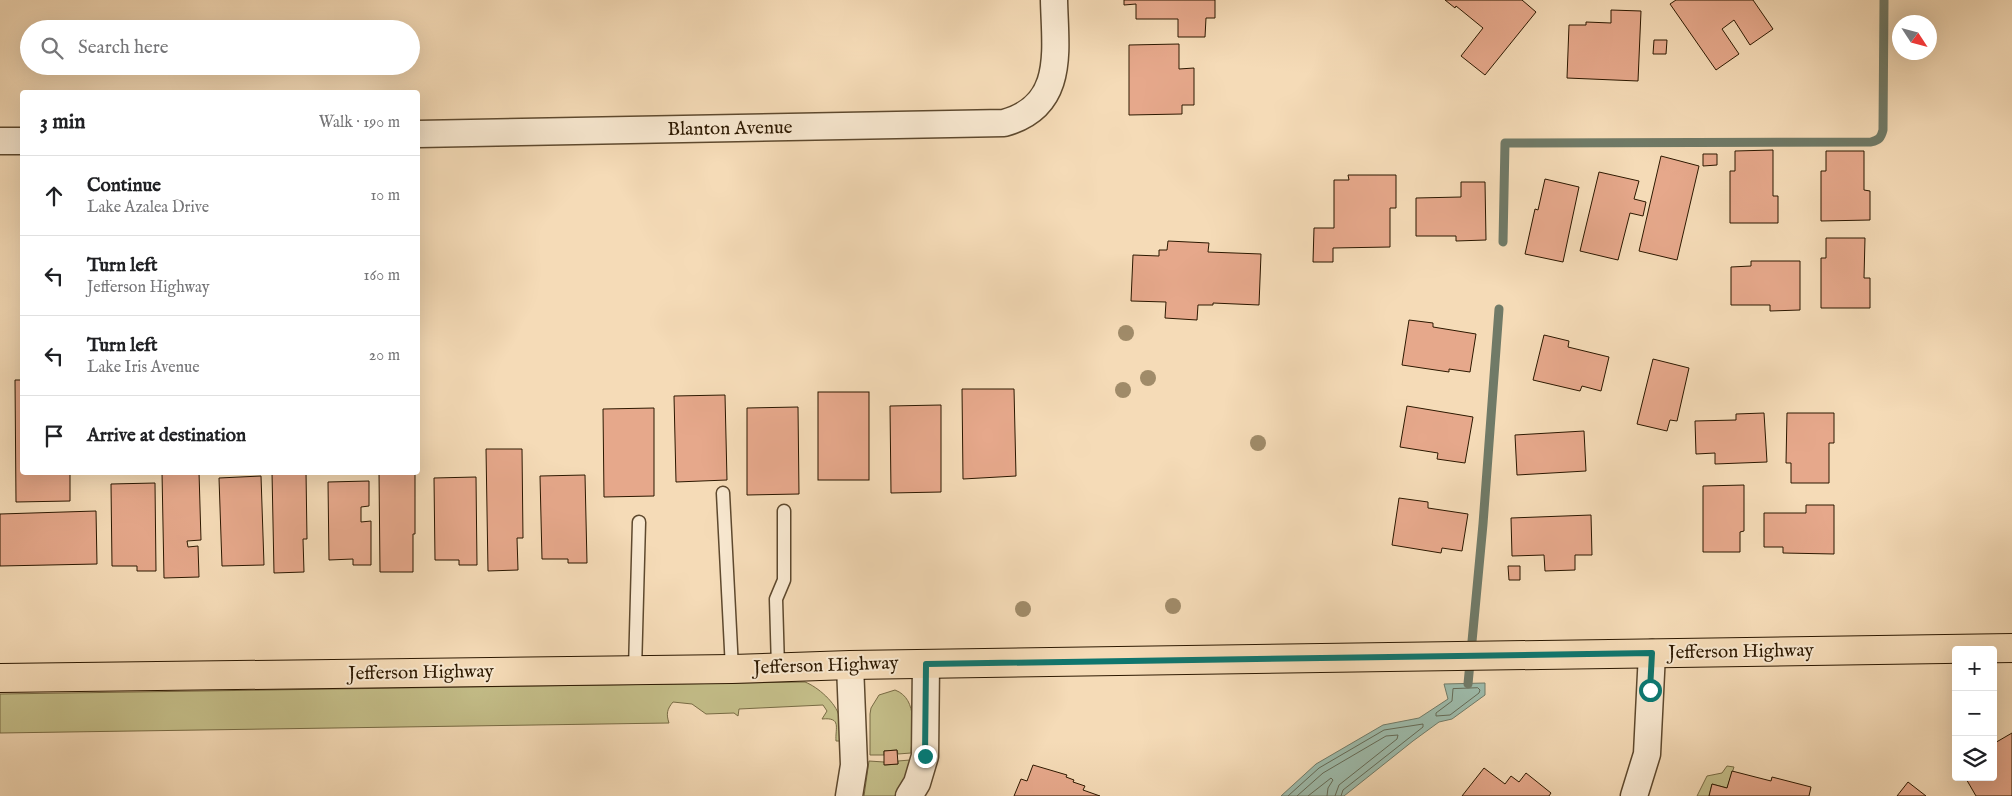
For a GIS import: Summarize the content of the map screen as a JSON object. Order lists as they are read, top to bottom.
{
  "streets": {
    "main road": ["Jefferson Highway"],
    "street": ["Blanton Avenue"]
  },
  "north": "bottom right",
  "page": {
    "search": "Search here",
    "heading": ["3 min", "Walk · 190 m"],
    "list": [
      ["Continue", "Lake Azalea Drive", "10 m"],
      ["Turn left", "Jefferson Highway", "160 m"],
      ["Turn left", "Lake Iris Avenue", "20 m"],
      "Arrive at destination"
    ],
    "map_buttons": ["+", "−"]
  }
}
